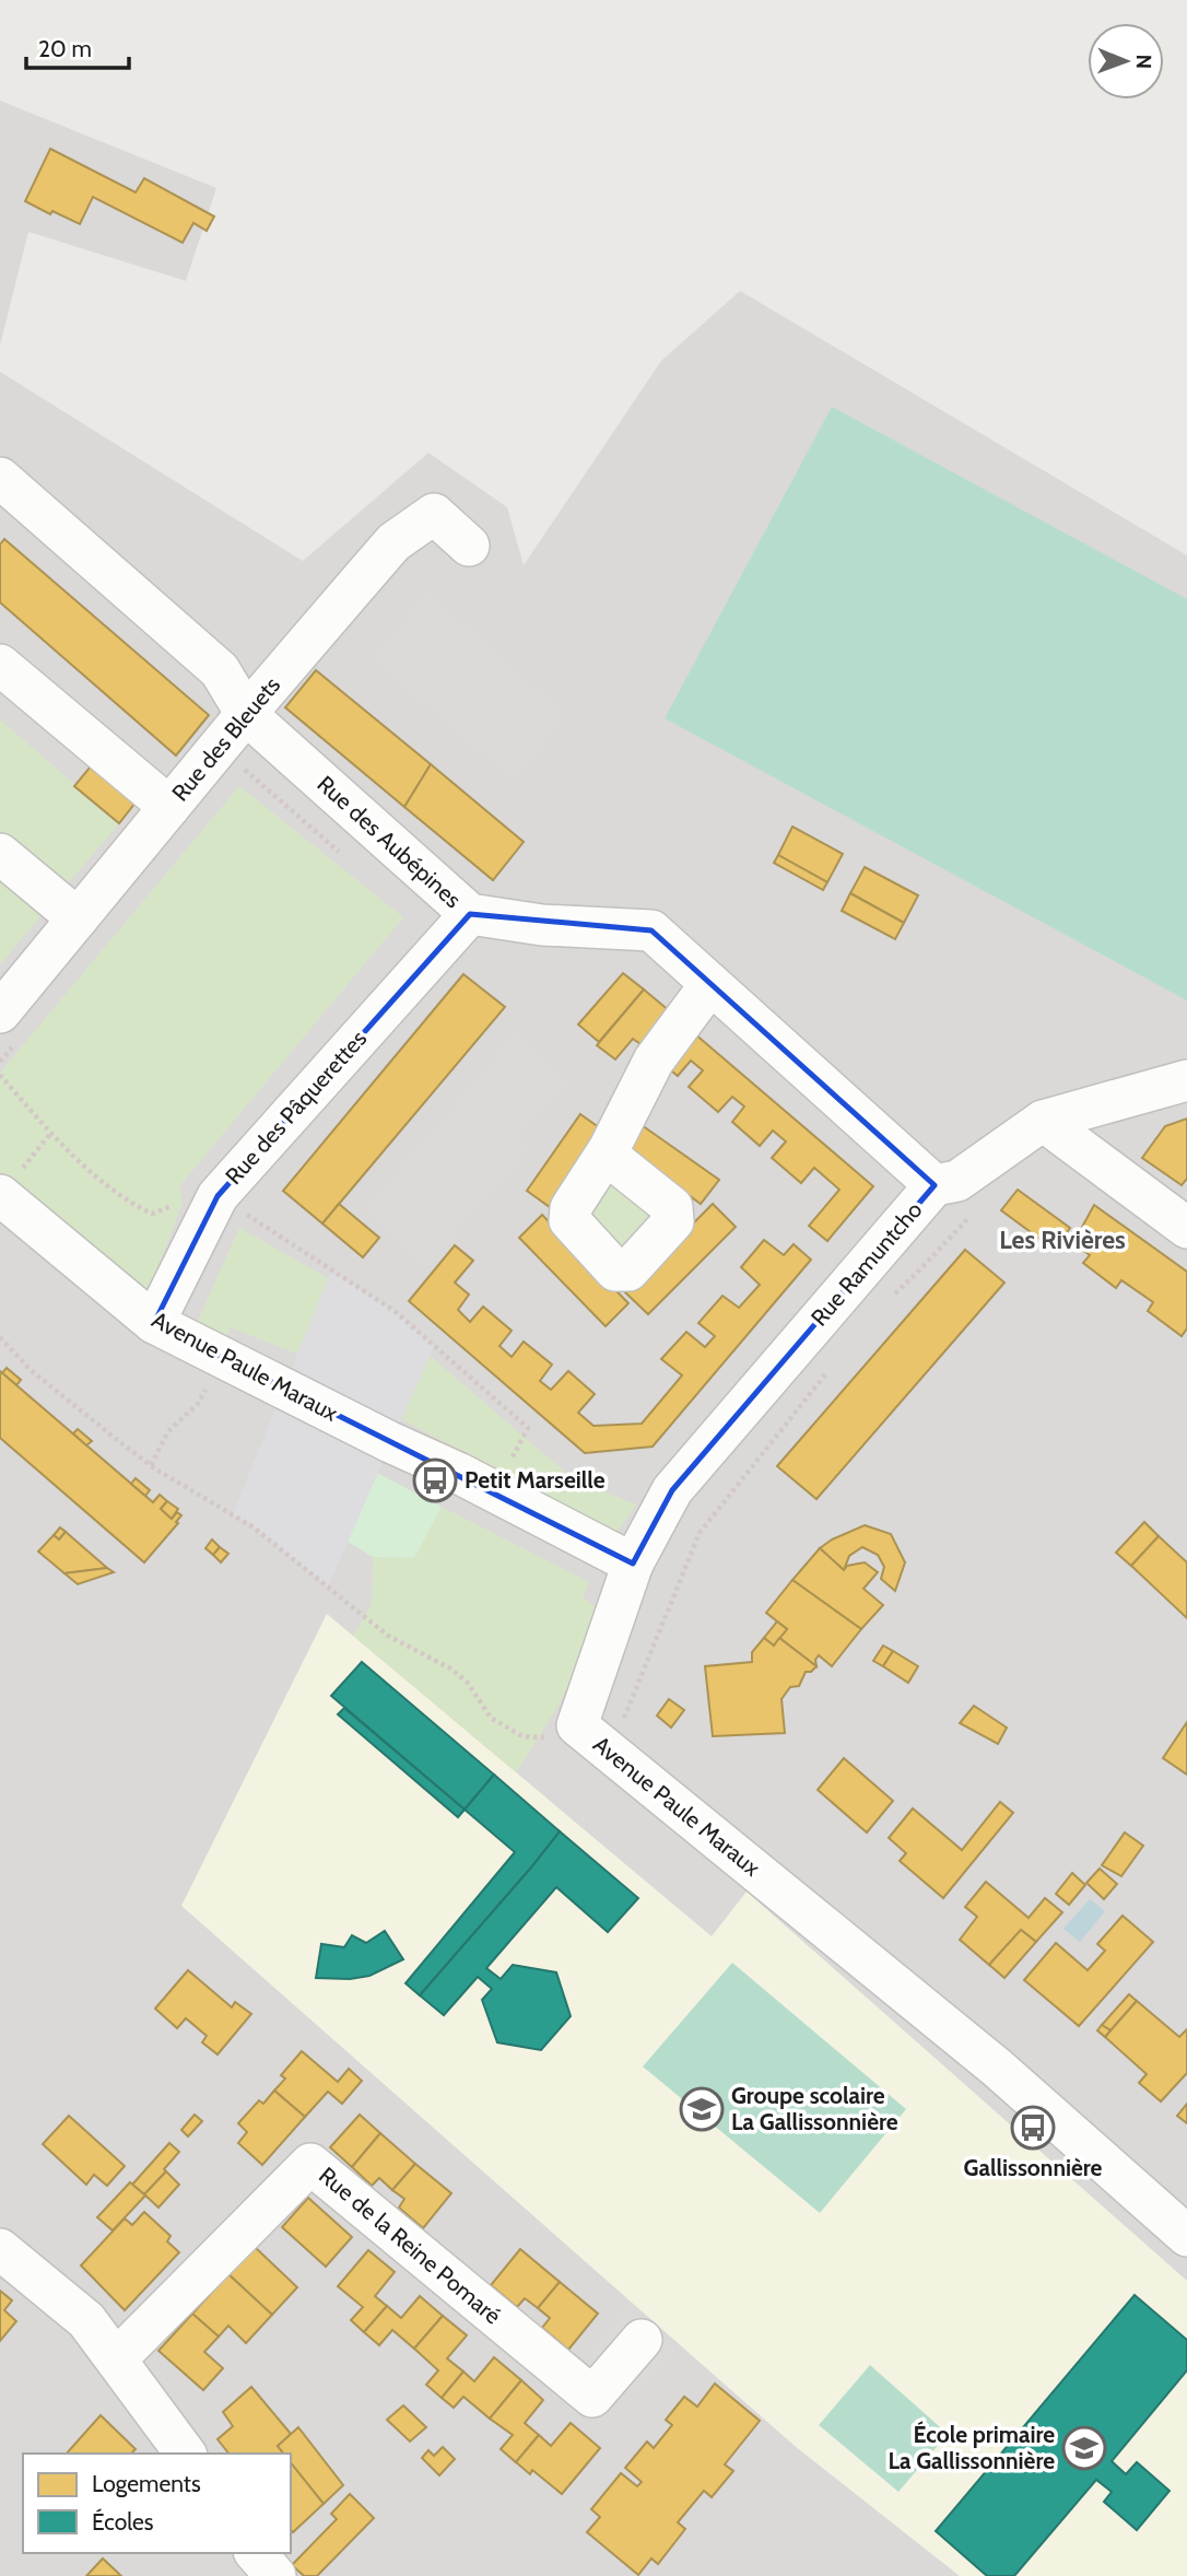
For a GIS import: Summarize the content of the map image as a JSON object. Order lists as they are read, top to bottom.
{
  "streets": {
    "street": [
      "Rue des Bleuets",
      "Rue des Aubépines",
      "Rue des Pâquerettes",
      "Rue Ramuntcho",
      "Avenue Paule Maraux",
      "Rue de la Reine Pomaré"
    ]
  },
  "crossings": [
    ["Rue des Bleuets", "Rue des Aubépines"],
    ["Rue des Aubépines", "Rue des Pâquerettes"],
    ["Rue des Aubépines", "Rue Ramuntcho"],
    ["Rue des Pâquerettes", "Avenue Paule Maraux"],
    ["Rue Ramuntcho", "Avenue Paule Maraux"]
  ],
  "districts": ["Les Rivières"],
  "places": {
    "bus stop": ["Petit Marseille", "Gallissonnière"],
    "school or university": ["Groupe scolaire La Gallissonnière", "École primaire La Gallissonnière"]
  },
  "legend": ["Logements", "Écoles"],
  "scale_bar": "20 m",
  "north": "right"
}
